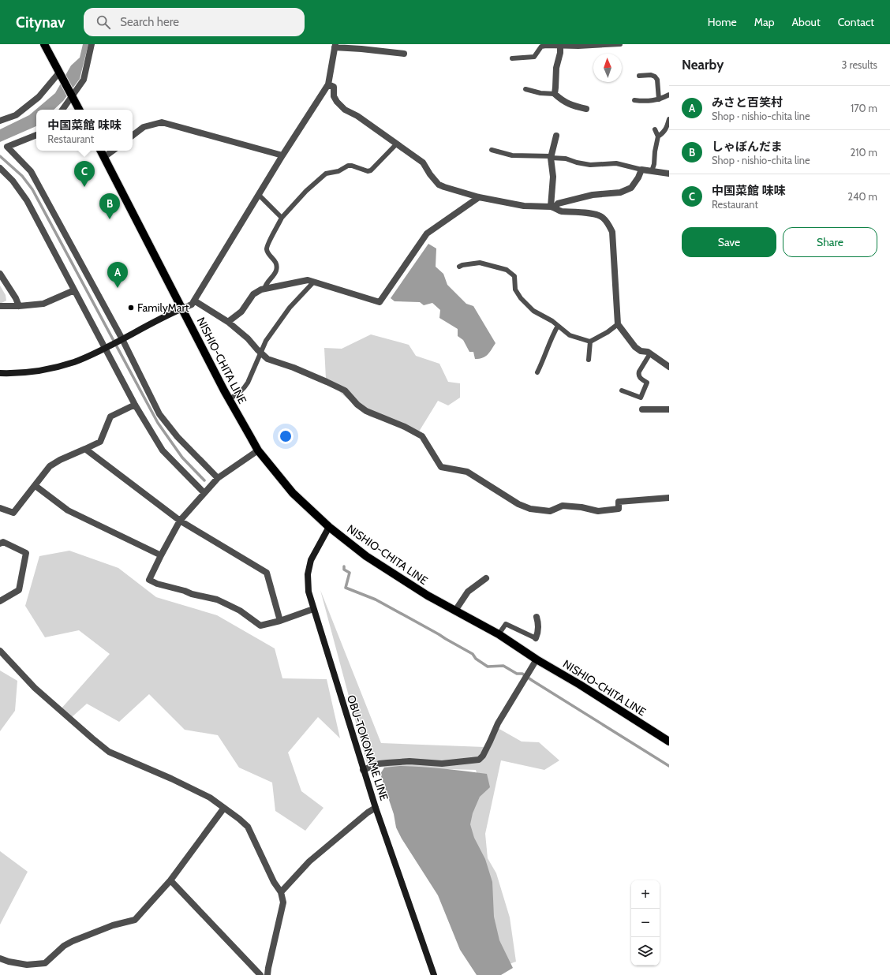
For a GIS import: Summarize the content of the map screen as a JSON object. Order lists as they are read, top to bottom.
{
  "streets": {
    "main road": ["NISHIO-CHITA LINE", "OBU-TOKONAME LINE"]
  },
  "crossings": [
    ["NISHIO-CHITA LINE", "OBU-TOKONAME LINE"]
  ],
  "places": ["FamilyMart"],
  "north": "top",
  "page": {
    "header": "Citynav",
    "search": "Search here",
    "nav": [
      "Home",
      "Map",
      "About",
      "Contact"
    ],
    "heading": ["Nearby", "3 results"],
    "list": [
      {
        "mark": "A",
        "name": "みさと百笑村",
        "note": "Shop · nishio-chita line",
        "value": "170 m"
      },
      {
        "mark": "B",
        "name": "しゃぼんだま",
        "note": "Shop · nishio-chita line",
        "value": "210 m"
      },
      {
        "mark": "C",
        "name": "中国菜館 味味",
        "note": "Restaurant",
        "value": "240 m"
      }
    ],
    "popup": ["中国菜館 味味", "Restaurant"],
    "pins": ["C", "B", "A"],
    "buttons": ["Save", "Share"],
    "map_buttons": ["+", "−"]
  }
}
